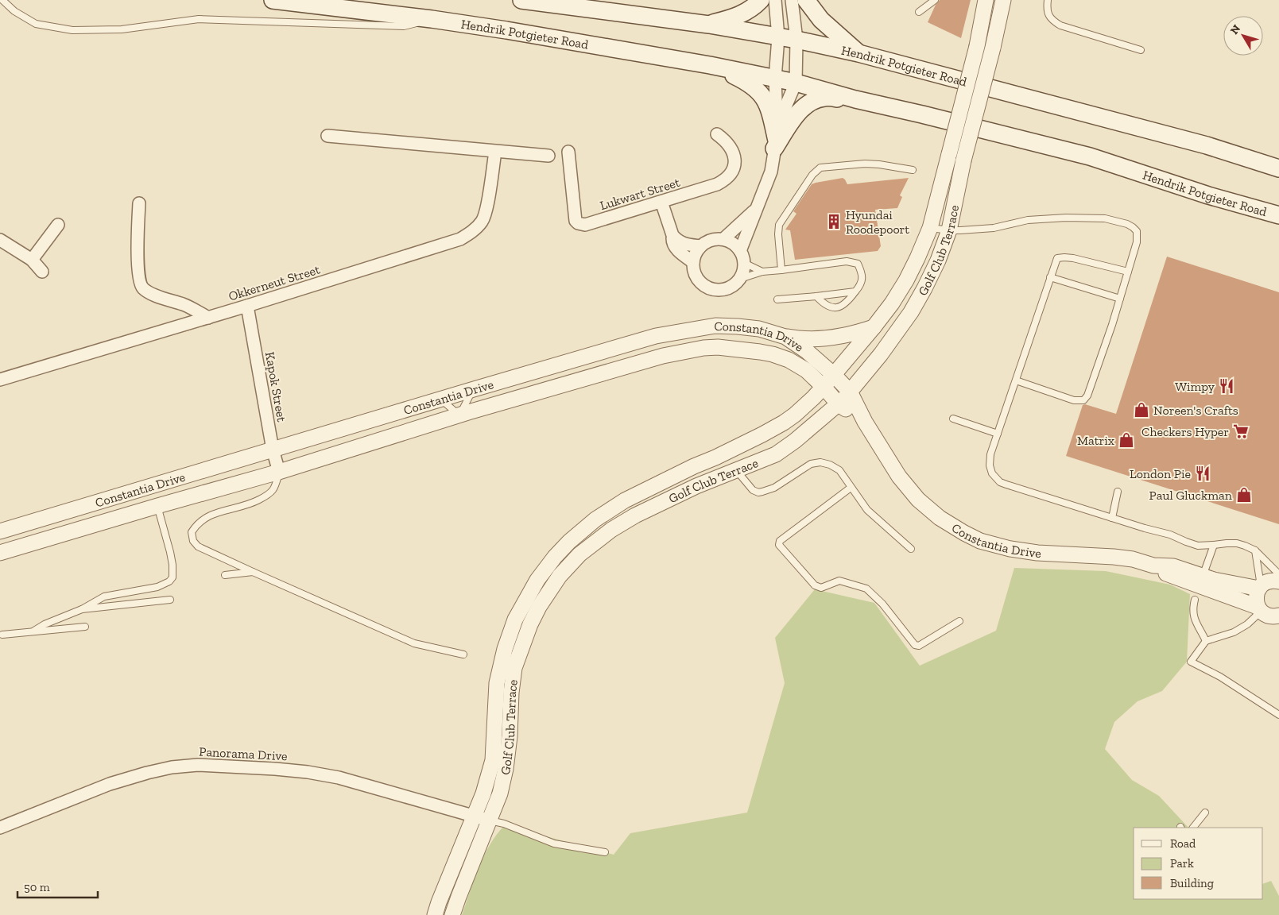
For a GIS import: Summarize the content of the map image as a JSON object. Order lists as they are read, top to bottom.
{
  "streets": {
    "main road": ["Hendrik Potgieter Road"],
    "street": [
      "Lukwart Street",
      "Golf Club Terrace",
      "Okkerneut Street",
      "Constantia Drive",
      "Kapok Street",
      "Panorama Drive"
    ]
  },
  "crossings": [
    ["Golf Club Terrace", "Constantia Drive"],
    ["Golf Club Terrace", "Panorama Drive"],
    ["Okkerneut Street", "Kapok Street"],
    ["Constantia Drive", "Kapok Street"]
  ],
  "places": {
    "building": ["Hyundai Roodepoort"],
    "restaurant": ["Wimpy", "London Pie"],
    "shop": ["Noreen's Crafts", "Matrix", "Paul Gluckman"],
    "supermarket": ["Checkers Hyper"]
  },
  "legend": ["Road", "Park", "Building"],
  "scale_bar": "50 m",
  "north": "top left"
}
